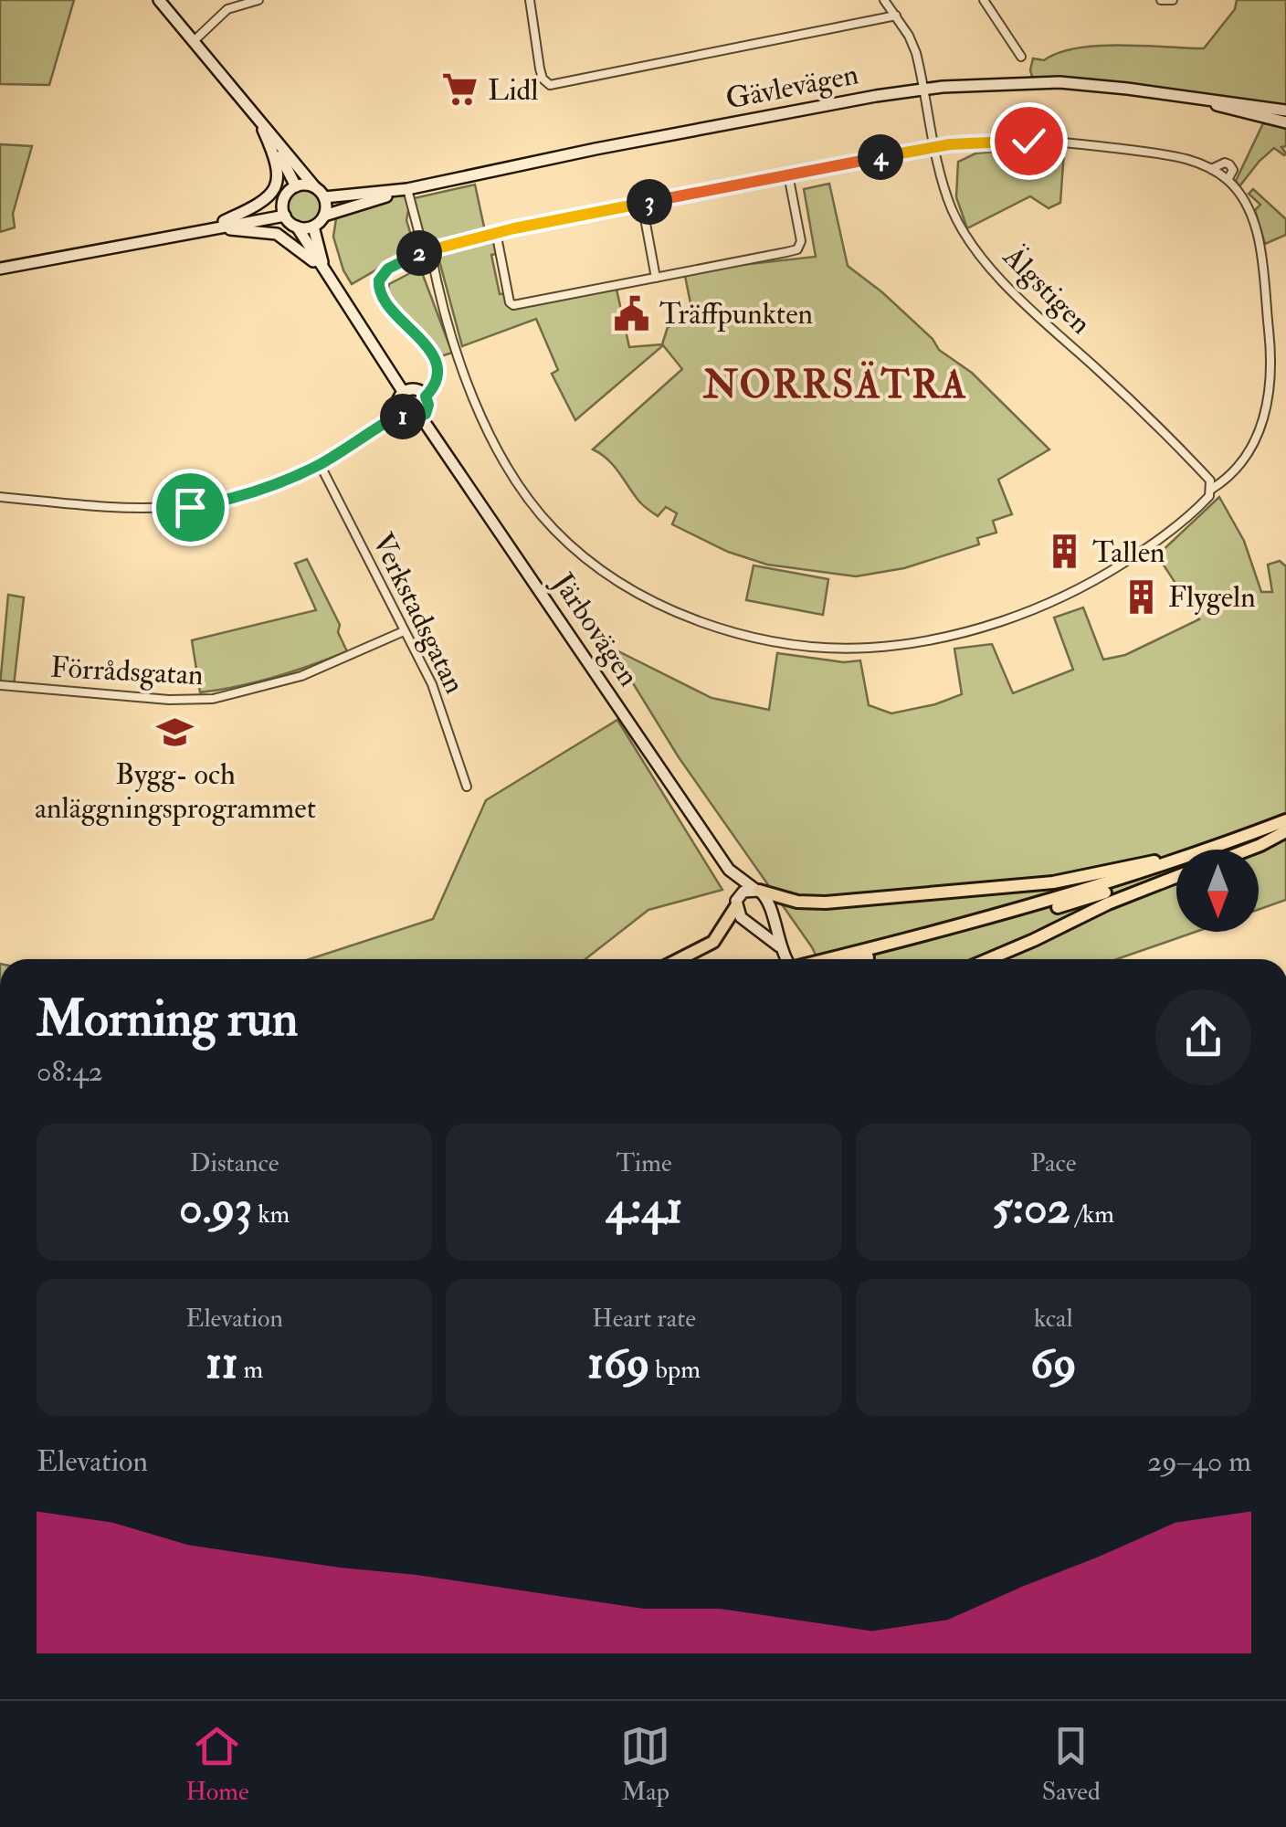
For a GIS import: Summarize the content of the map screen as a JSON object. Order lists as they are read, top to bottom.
{
  "streets": {
    "main road": ["Gävlevägen", "Järbovägen"],
    "street": ["Älgstigen", "Verkstadsgatan", "Förrådsgatan"]
  },
  "crossings": [
    ["Gävlevägen", "Älgstigen"],
    ["Verkstadsgatan", "Förrådsgatan"]
  ],
  "districts": ["NORRSÄTRA"],
  "places": {
    "supermarket": ["Lidl"],
    "public building": ["Träffpunkten"],
    "building": ["Tallen", "Flygeln"],
    "school or university": ["Bygg- och anläggningsprogrammet"]
  },
  "north": "bottom",
  "page": {
    "pins": [
      "4",
      "3",
      "2",
      "1"
    ],
    "heading": ["Morning run", "08:42"],
    "stats": [
      ["Distance", "0.93 km"],
      ["Time", "4:41"],
      ["Pace", "5:02 /km"],
      ["Elevation", "11 m"],
      ["Heart rate", "169 bpm"],
      ["kcal", "69"]
    ],
    "chart": ["Elevation", "29–40 m"],
    "tabs": ["Home", "Map", "Saved"]
  }
}
